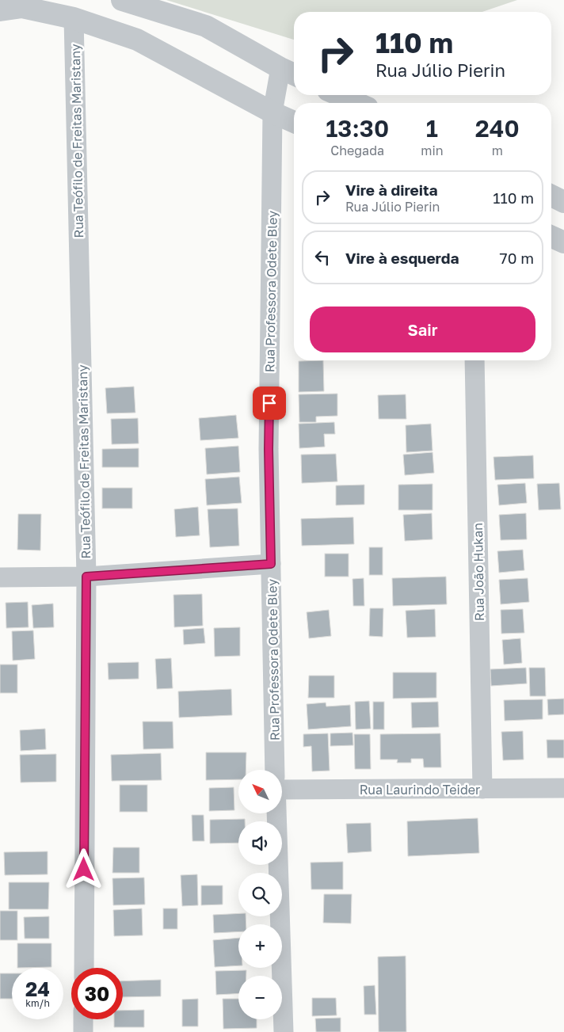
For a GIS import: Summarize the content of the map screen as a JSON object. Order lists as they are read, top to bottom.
{
  "streets": {
    "street": [
      "Rua Teófilo de Freitas Maristany",
      "Rua Professora Odete Bley",
      "Rua João Hukan",
      "Rua Laurindo Teider"
    ]
  },
  "crossings": [
    ["Rua João Hukan", "Rua Laurindo Teider"]
  ],
  "north": "top left",
  "page": {
    "turn": ["110 m", "Rua Júlio Pierin"],
    "eta": [
      "13:30",
      "Chegada",
      "1",
      "min",
      "240",
      "m"
    ],
    "list": [
      {
        "name": "Vire à direita",
        "note": "Rua Júlio Pierin",
        "value": "110 m"
      },
      {
        "name": "Vire à esquerda",
        "value": "70 m"
      }
    ],
    "buttons": "Sair",
    "map_buttons": ["+", "−"],
    "speed": "24 km/h",
    "limit": "30"
  }
}
